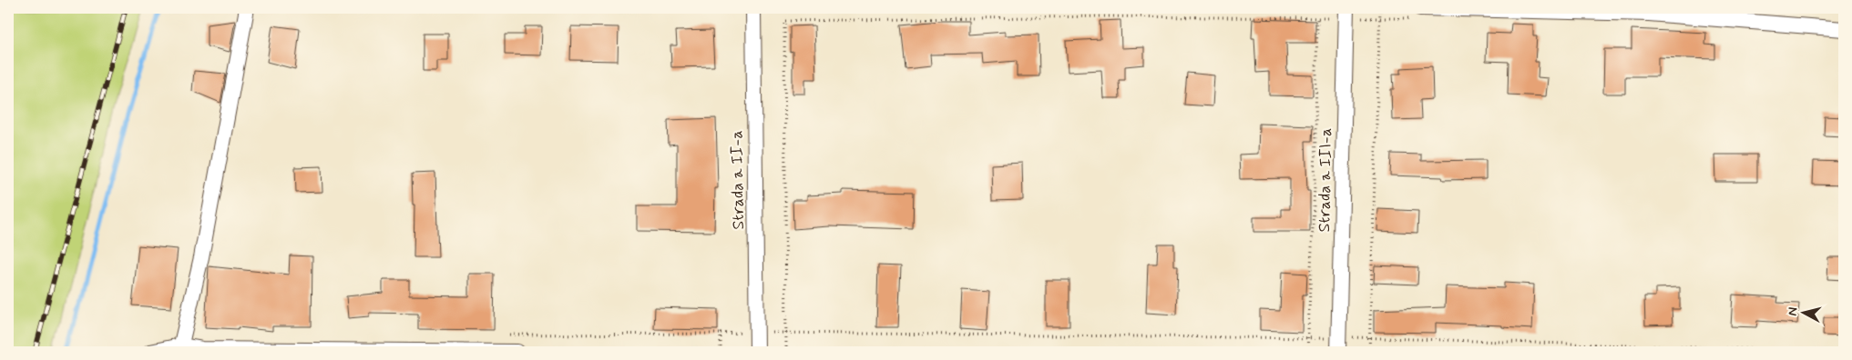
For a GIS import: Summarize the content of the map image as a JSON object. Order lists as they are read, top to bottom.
{
  "streets": {
    "street": ["Strada a II-a", "Strada a III-a"]
  },
  "north": "left"
}
